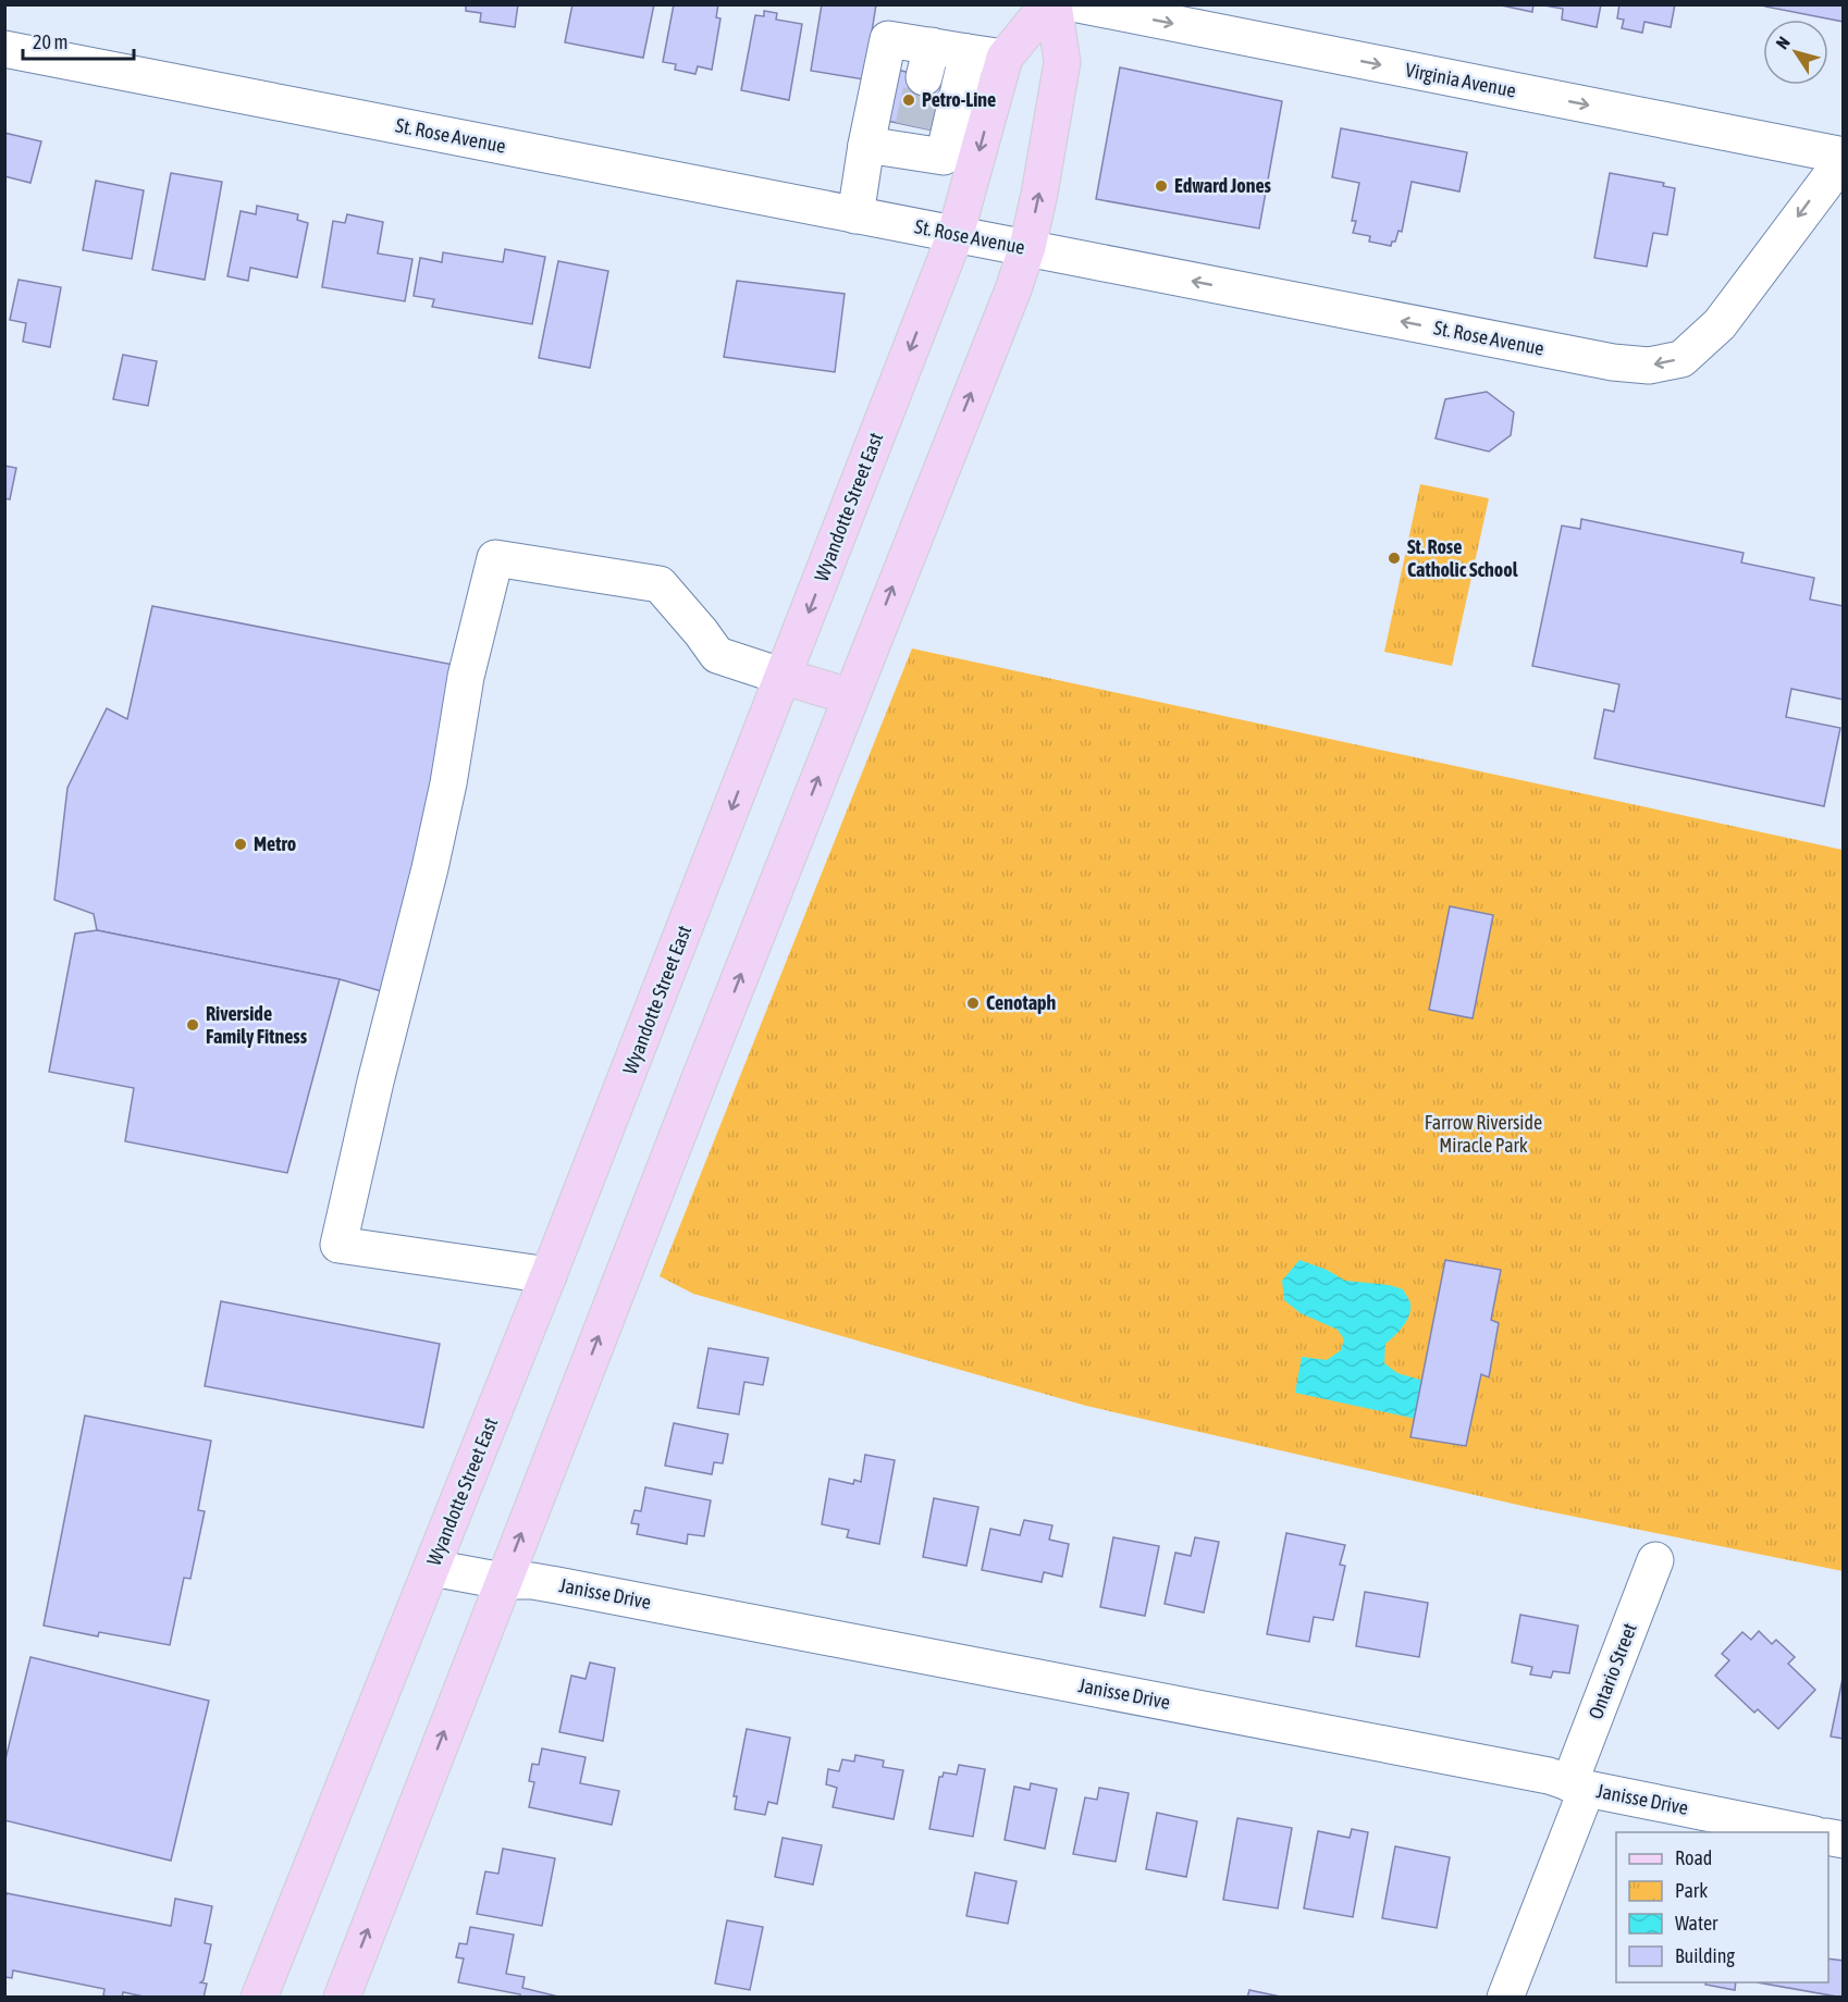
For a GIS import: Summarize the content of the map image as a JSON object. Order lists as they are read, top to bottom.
{
  "streets": {
    "main road": ["Wyandotte Street East"],
    "street": [
      "Virginia Avenue",
      "St. Rose Avenue",
      "Janisse Drive",
      "Ontario Street"
    ]
  },
  "crossings": [
    ["Virginia Avenue", "St. Rose Avenue"],
    ["St. Rose Avenue", "Wyandotte Street East"],
    ["Wyandotte Street East", "Janisse Drive"],
    ["Janisse Drive", "Ontario Street"]
  ],
  "one_way": ["Virginia Avenue", "St. Rose Avenue"],
  "parks": ["Farrow Riverside Miracle Park"],
  "places": [
    "Petro-Line",
    "Edward Jones",
    "St. Rose Catholic School",
    "Metro",
    "Cenotaph",
    "Riverside Family Fitness"
  ],
  "legend": [
    "Road",
    "Park",
    "Water",
    "Building"
  ],
  "scale_bar": "20 m",
  "north": "top left"
}
